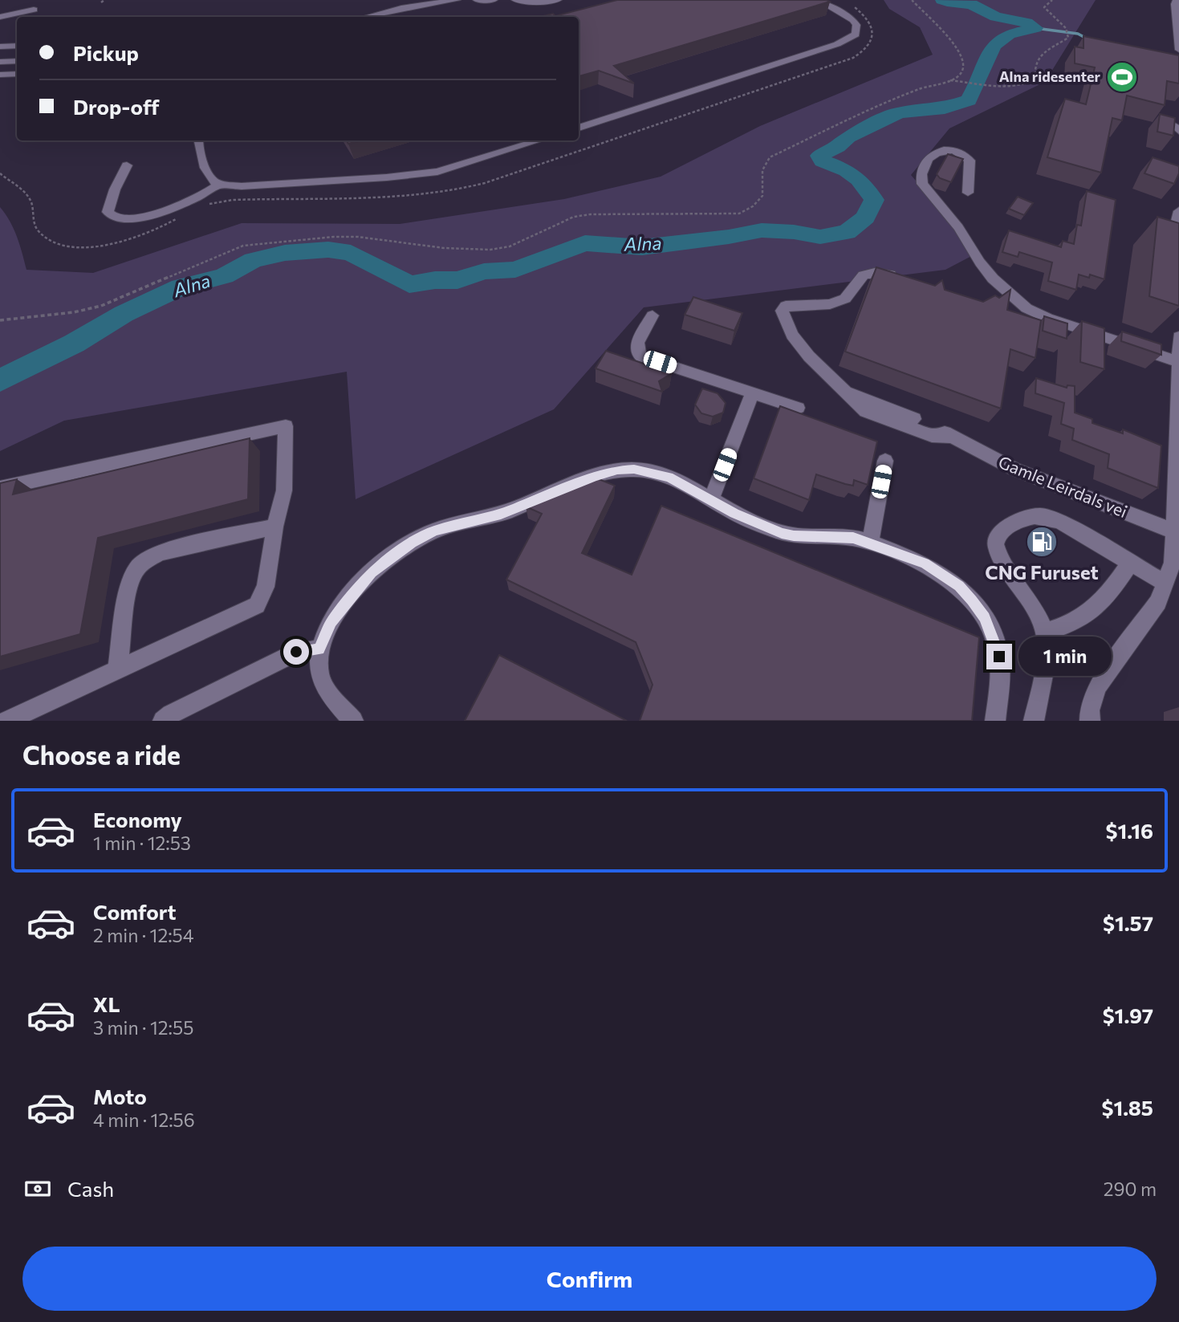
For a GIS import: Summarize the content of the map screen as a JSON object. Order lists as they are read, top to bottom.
{
  "streets": {
    "street": ["Gamle Leirdals vei"]
  },
  "water": ["Alna"],
  "places": {
    "sports": ["Alna ridesenter"],
    "fuel station": ["CNG Furuset"]
  },
  "page": {
    "banner": ["Pickup", "Drop-off"],
    "bubble": "1 min",
    "heading": "Choose a ride",
    "list": [
      {
        "name": "Economy",
        "note": "1 min · 12:53",
        "value": "$1.16"
      },
      {
        "name": "Comfort",
        "note": "2 min · 12:54",
        "value": "$1.57"
      },
      {
        "name": "XL",
        "note": "3 min · 12:55",
        "value": "$1.97"
      },
      {
        "name": "Moto",
        "note": "4 min · 12:56",
        "value": "$1.85"
      }
    ],
    "pay": ["Cash", "290 m"],
    "buttons": "Confirm"
  }
}
